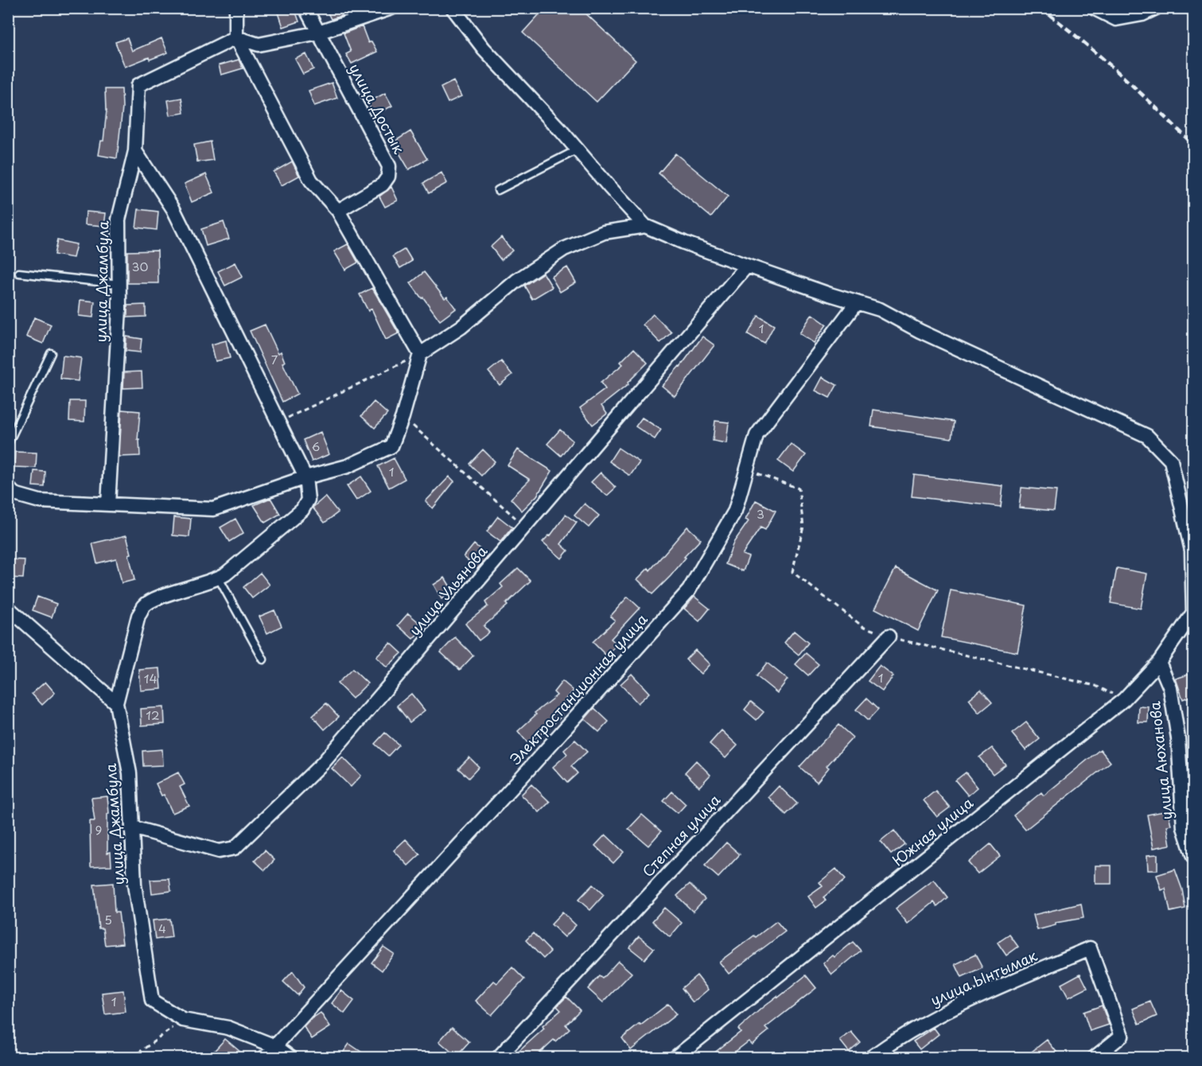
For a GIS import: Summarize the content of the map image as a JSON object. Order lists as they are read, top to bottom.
{
  "streets": {
    "street": [
      "улица Достык",
      "улица Джамбула",
      "улица Ульянова",
      "Электростанционная улица",
      "улица Аюханова",
      "Южная улица",
      "Степная улица",
      "улица Ынтымак"
    ]
  },
  "crossings": [
    ["улица Джамбула", "улица Ульянова"],
    ["улица Аюханова", "Южная улица"]
  ],
  "house_numbers": [
    "30",
    "1",
    "7",
    "6",
    "1",
    "3",
    "1",
    "14",
    "12",
    "9",
    "5",
    "4",
    "1"
  ]
}
